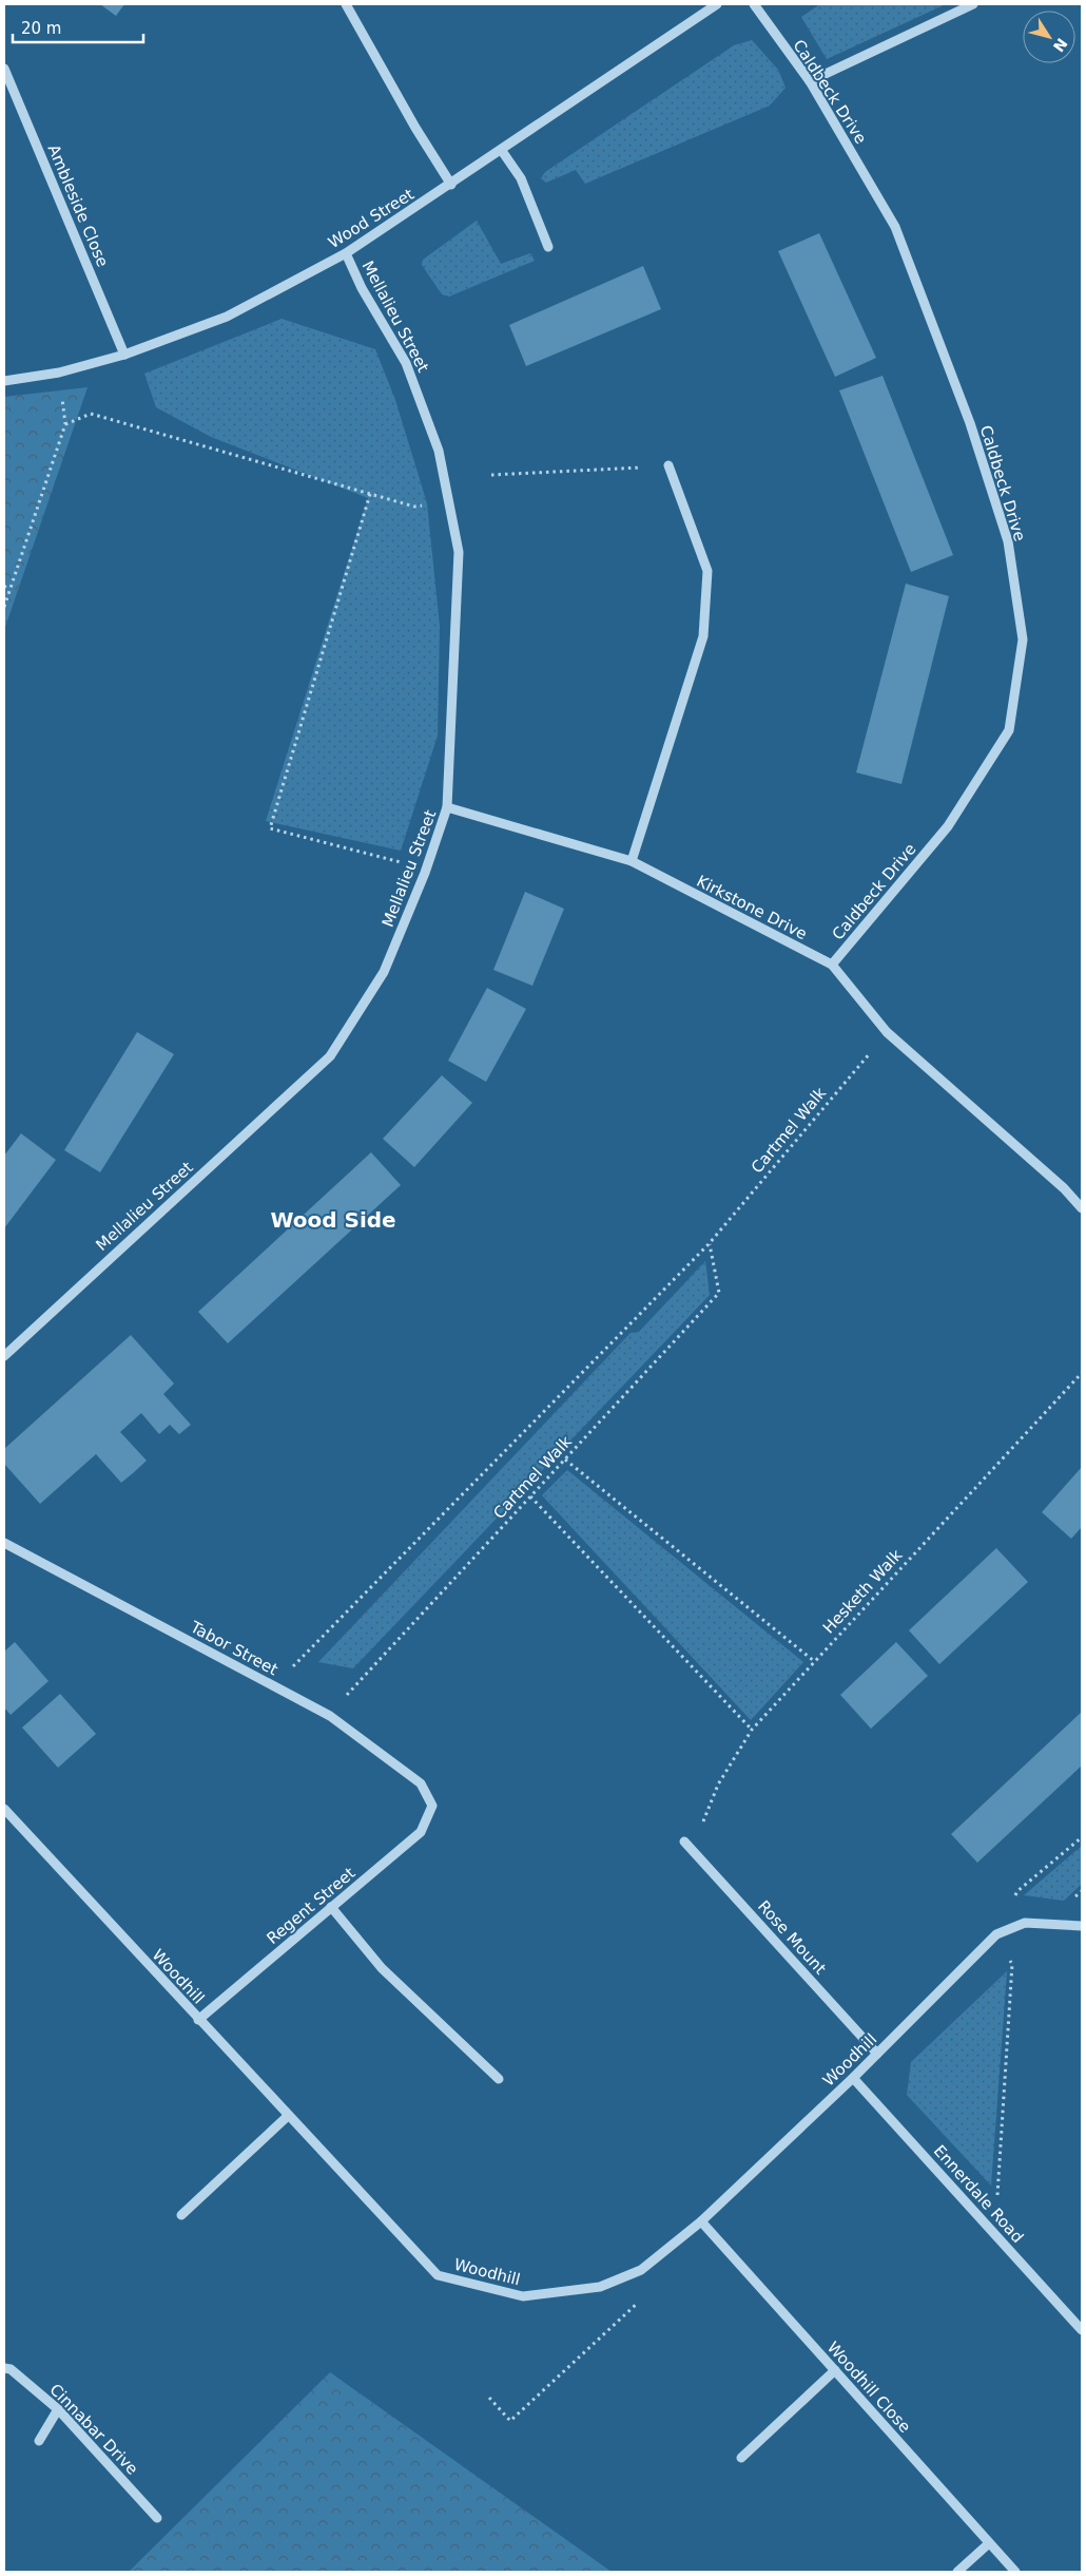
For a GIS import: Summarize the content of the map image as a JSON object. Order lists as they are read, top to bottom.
{
  "streets": {
    "street": [
      "Caldbeck Drive",
      "Ambleside Close",
      "Wood Street",
      "Mellalieu Street",
      "Kirkstone Drive",
      "Tabor Street",
      "Regent Street",
      "Rose Mount",
      "Woodhill",
      "Ennerdale Road",
      "Woodhill Close",
      "Cinnabar Drive"
    ],
    "path": ["Cartmel Walk", "Hesketh Walk"]
  },
  "crossings": [
    ["Caldbeck Drive", "Kirkstone Drive"],
    ["Ambleside Close", "Wood Street"],
    ["Wood Street", "Mellalieu Street"],
    ["Mellalieu Street", "Kirkstone Drive"],
    ["Kirkstone Drive", "Cartmel Walk"],
    ["Cartmel Walk", "Tabor Street"],
    ["Hesketh Walk", "Rose Mount"],
    ["Tabor Street", "Regent Street"],
    ["Regent Street", "Woodhill"],
    ["Rose Mount", "Woodhill"],
    ["Woodhill", "Ennerdale Road"],
    ["Woodhill", "Woodhill Close"]
  ],
  "districts": ["Wood Side"],
  "scale_bar": "20 m",
  "north": "bottom right"
}
